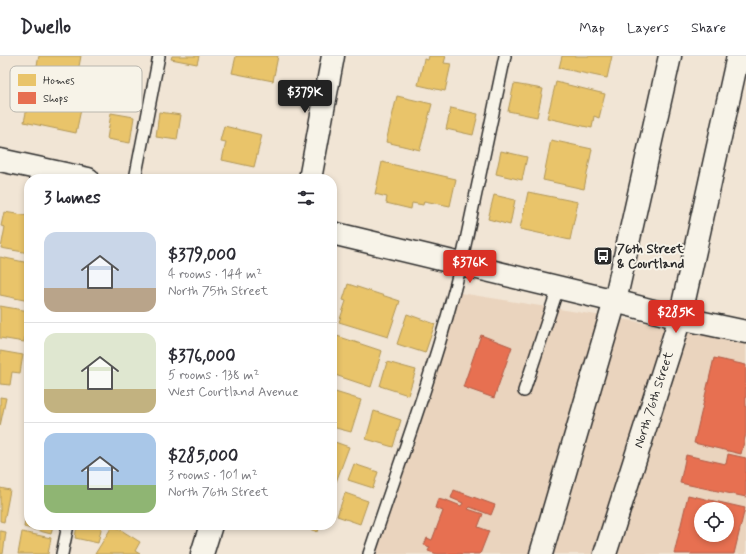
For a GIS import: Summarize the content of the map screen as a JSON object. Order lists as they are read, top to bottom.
{
  "streets": {
    "main road": ["North 76th Street"]
  },
  "places": {
    "bus stop": ["76th Street & Courtland"]
  },
  "legend": ["Homes", "Shops"],
  "page": {
    "header": "Dwello",
    "nav": ["Map", "Layers", "Share"],
    "price": ["$379K", "$376K", "$285K"],
    "heading": "3 homes",
    "list": [
      {
        "name": "$379,000",
        "note": "4 rooms · 144 m² · North 75th Street"
      },
      {
        "name": "$376,000",
        "note": "5 rooms · 138 m² · West Courtland Avenue"
      },
      {
        "name": "$285,000",
        "note": "3 rooms · 101 m² · North 76th Street"
      }
    ]
  }
}
